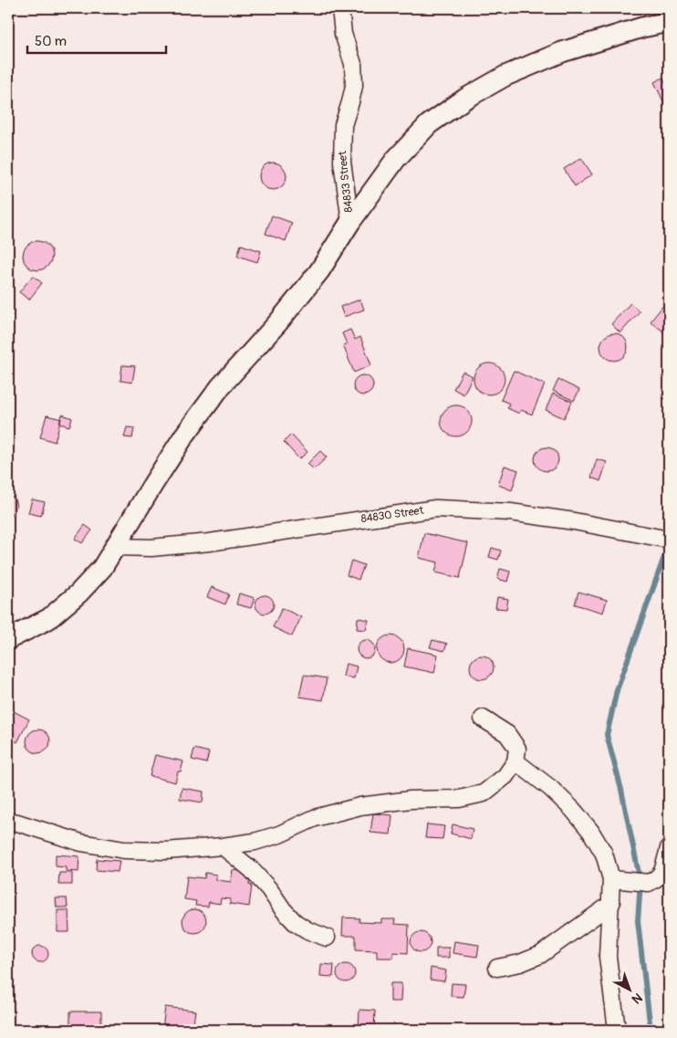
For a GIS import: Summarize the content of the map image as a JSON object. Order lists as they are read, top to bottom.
{
  "streets": {
    "street": ["84833 Street", "84830 Street"]
  },
  "scale_bar": "50 m",
  "north": "bottom right"
}
